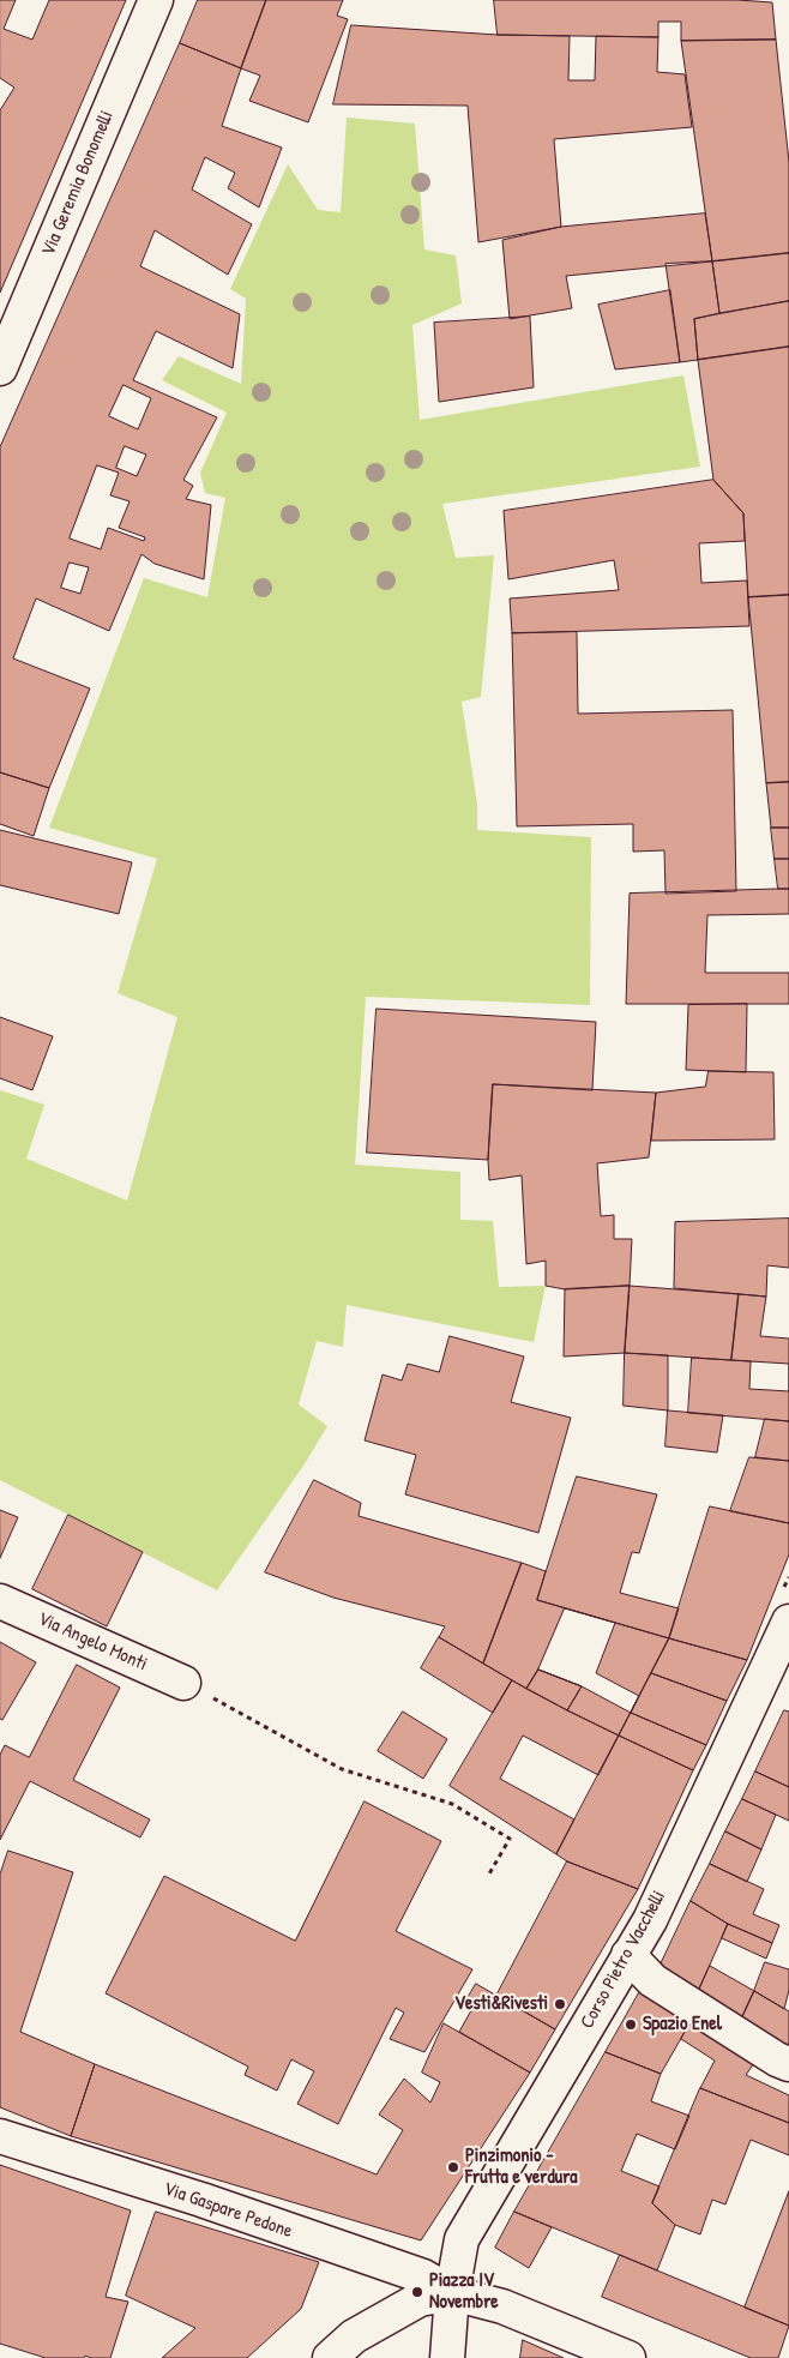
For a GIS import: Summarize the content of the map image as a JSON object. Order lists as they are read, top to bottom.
{
  "streets": {
    "street": [
      "Via Geremia Bonomelli",
      "Via Angelo Monti",
      "Corso Pietro Vacchelli",
      "Via Gaspare Pedone"
    ]
  },
  "crossings": [
    ["Corso Pietro Vacchelli", "Via Gaspare Pedone"]
  ],
  "places": [
    "Vesti&Rivesti",
    "Spazio Enel",
    "Pinzimonio - Frutta e verdura",
    "Piazza IV Novembre"
  ]
}
